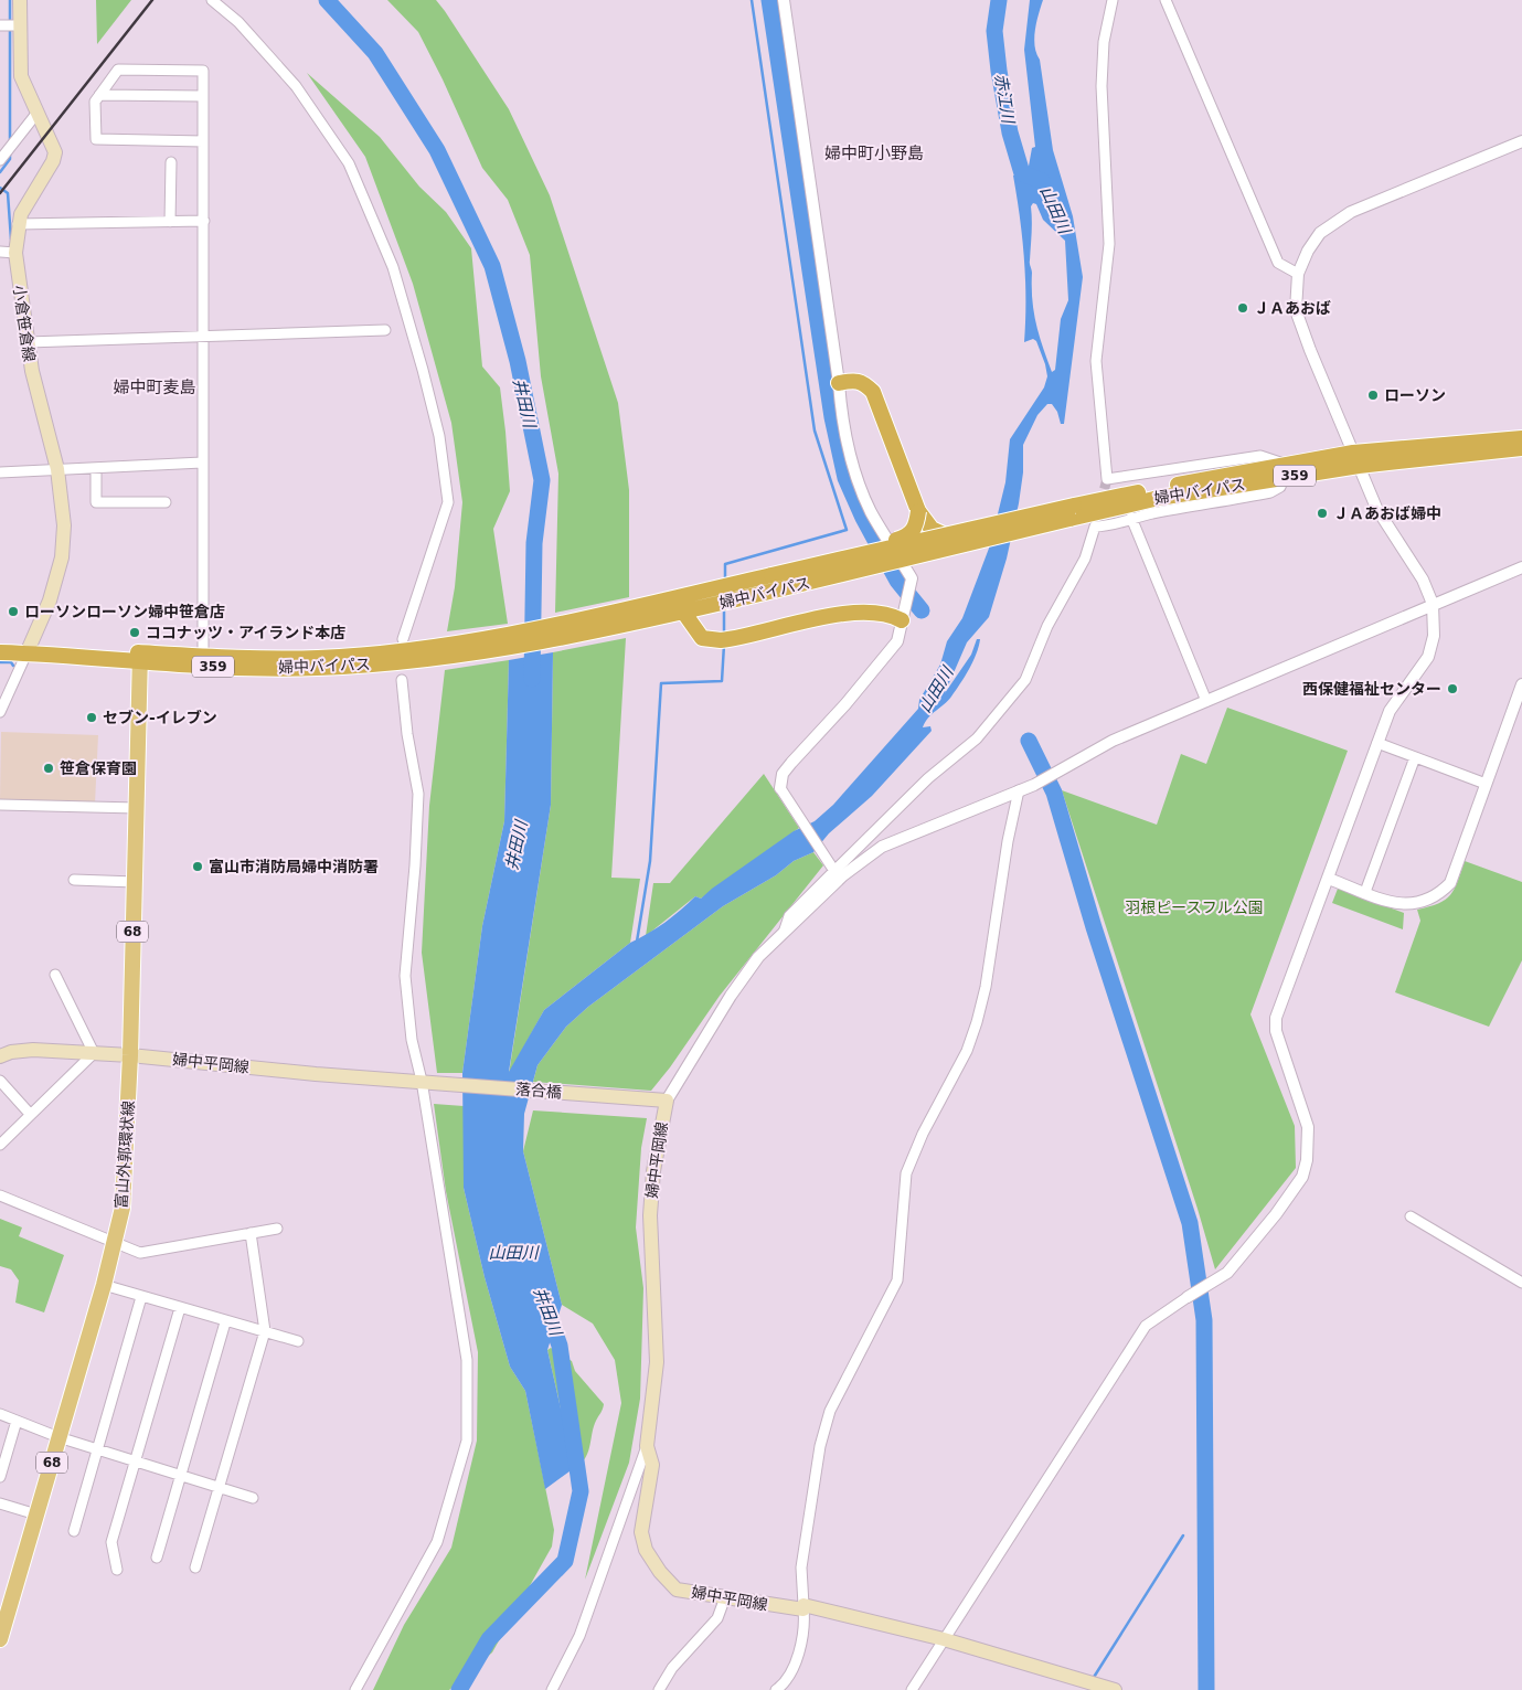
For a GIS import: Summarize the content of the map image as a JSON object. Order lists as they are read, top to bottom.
{
  "streets": {
    "highway": ["359", "婦中バイパス"],
    "main road": [
      "小倉笹倉線",
      "68",
      "婦中平岡線",
      "落合橋",
      "富山外郭環状線"
    ]
  },
  "crossings": [
    ["小倉笹倉線", "婦中バイパス"],
    ["婦中バイパス", "富山外郭環状線"],
    ["婦中平岡線", "落合橋"],
    ["婦中平岡線", "富山外郭環状線"]
  ],
  "districts": ["婦中町小野島", "婦中町麦島"],
  "water": ["赤江川", "山田川", "井田川"],
  "parks": ["羽根ピースフル公園"],
  "places": [
    "ＪＡあおば",
    "ローソン",
    "ＪＡあおば婦中",
    "ローソンローソン婦中笹倉店",
    "ココナッツ・アイランド本店",
    "西保健福祉センター",
    "セブン-イレブン",
    "笹倉保育園",
    "富山市消防局婦中消防署"
  ]
}
